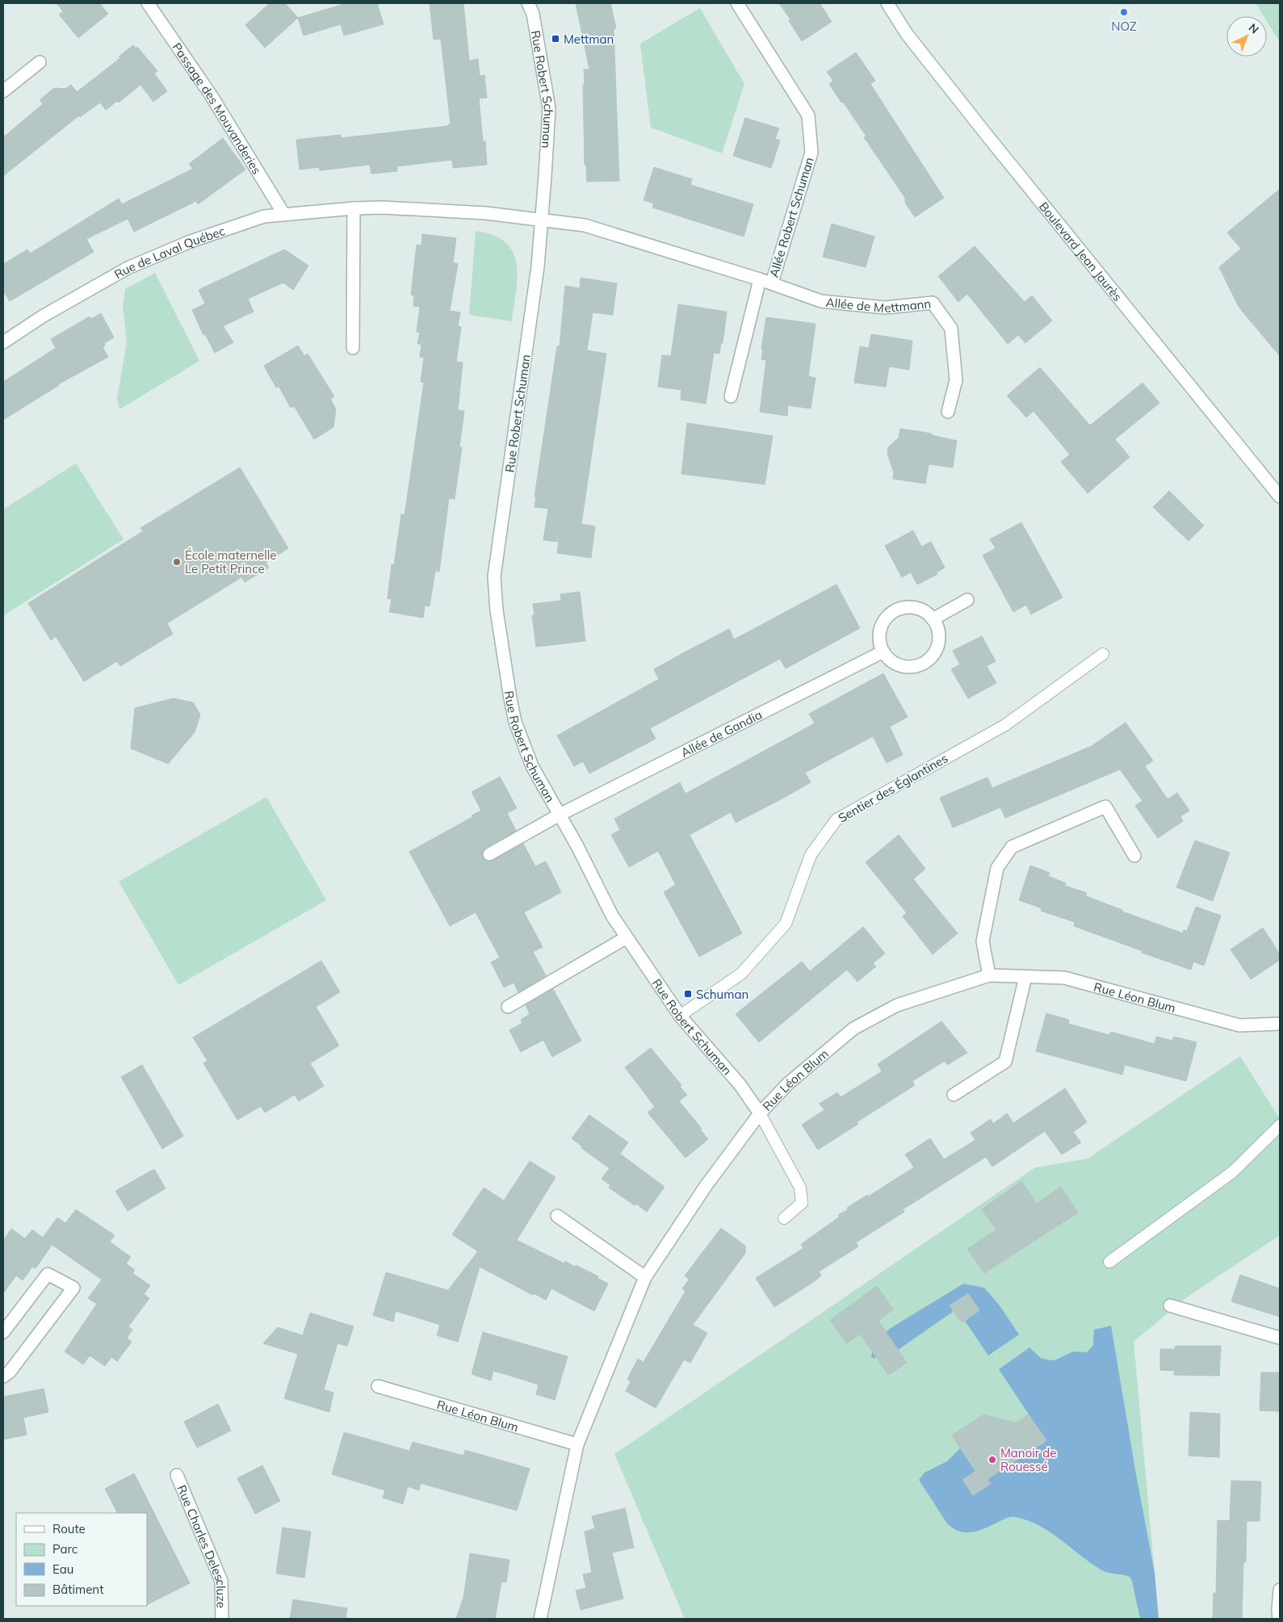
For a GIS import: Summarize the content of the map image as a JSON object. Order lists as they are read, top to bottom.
{
  "streets": {
    "street": [
      "Rue Robert Schuman",
      "Passage des Mouvanderies",
      "Allée Robert Schuman",
      "Boulevard Jean Jaurès",
      "Rue de Laval Québec",
      "Allée de Mettmann",
      "Allée de Gandia",
      "Rue Léon Blum",
      "Rue Charles Delescluze"
    ],
    "lane": ["Sentier des Églantines"]
  },
  "crossings": [
    ["Rue Robert Schuman", "Rue de Laval Québec"],
    ["Rue Robert Schuman", "Allée de Mettmann"],
    ["Rue Robert Schuman", "Allée de Gandia"],
    ["Rue Robert Schuman", "Sentier des Églantines"],
    ["Rue Robert Schuman", "Rue Léon Blum"],
    ["Passage des Mouvanderies", "Rue de Laval Québec"],
    ["Allée Robert Schuman", "Allée de Mettmann"],
    ["Rue de Laval Québec", "Allée de Mettmann"]
  ],
  "places": {
    "other": ["NOZ", "École maternelle Le Petit Prince", "Manoir de Rouessé"],
    "transit": ["Mettman", "Schuman"]
  },
  "legend": [
    "Route",
    "Parc",
    "Eau",
    "Bâtiment"
  ],
  "north": "top right"
}
